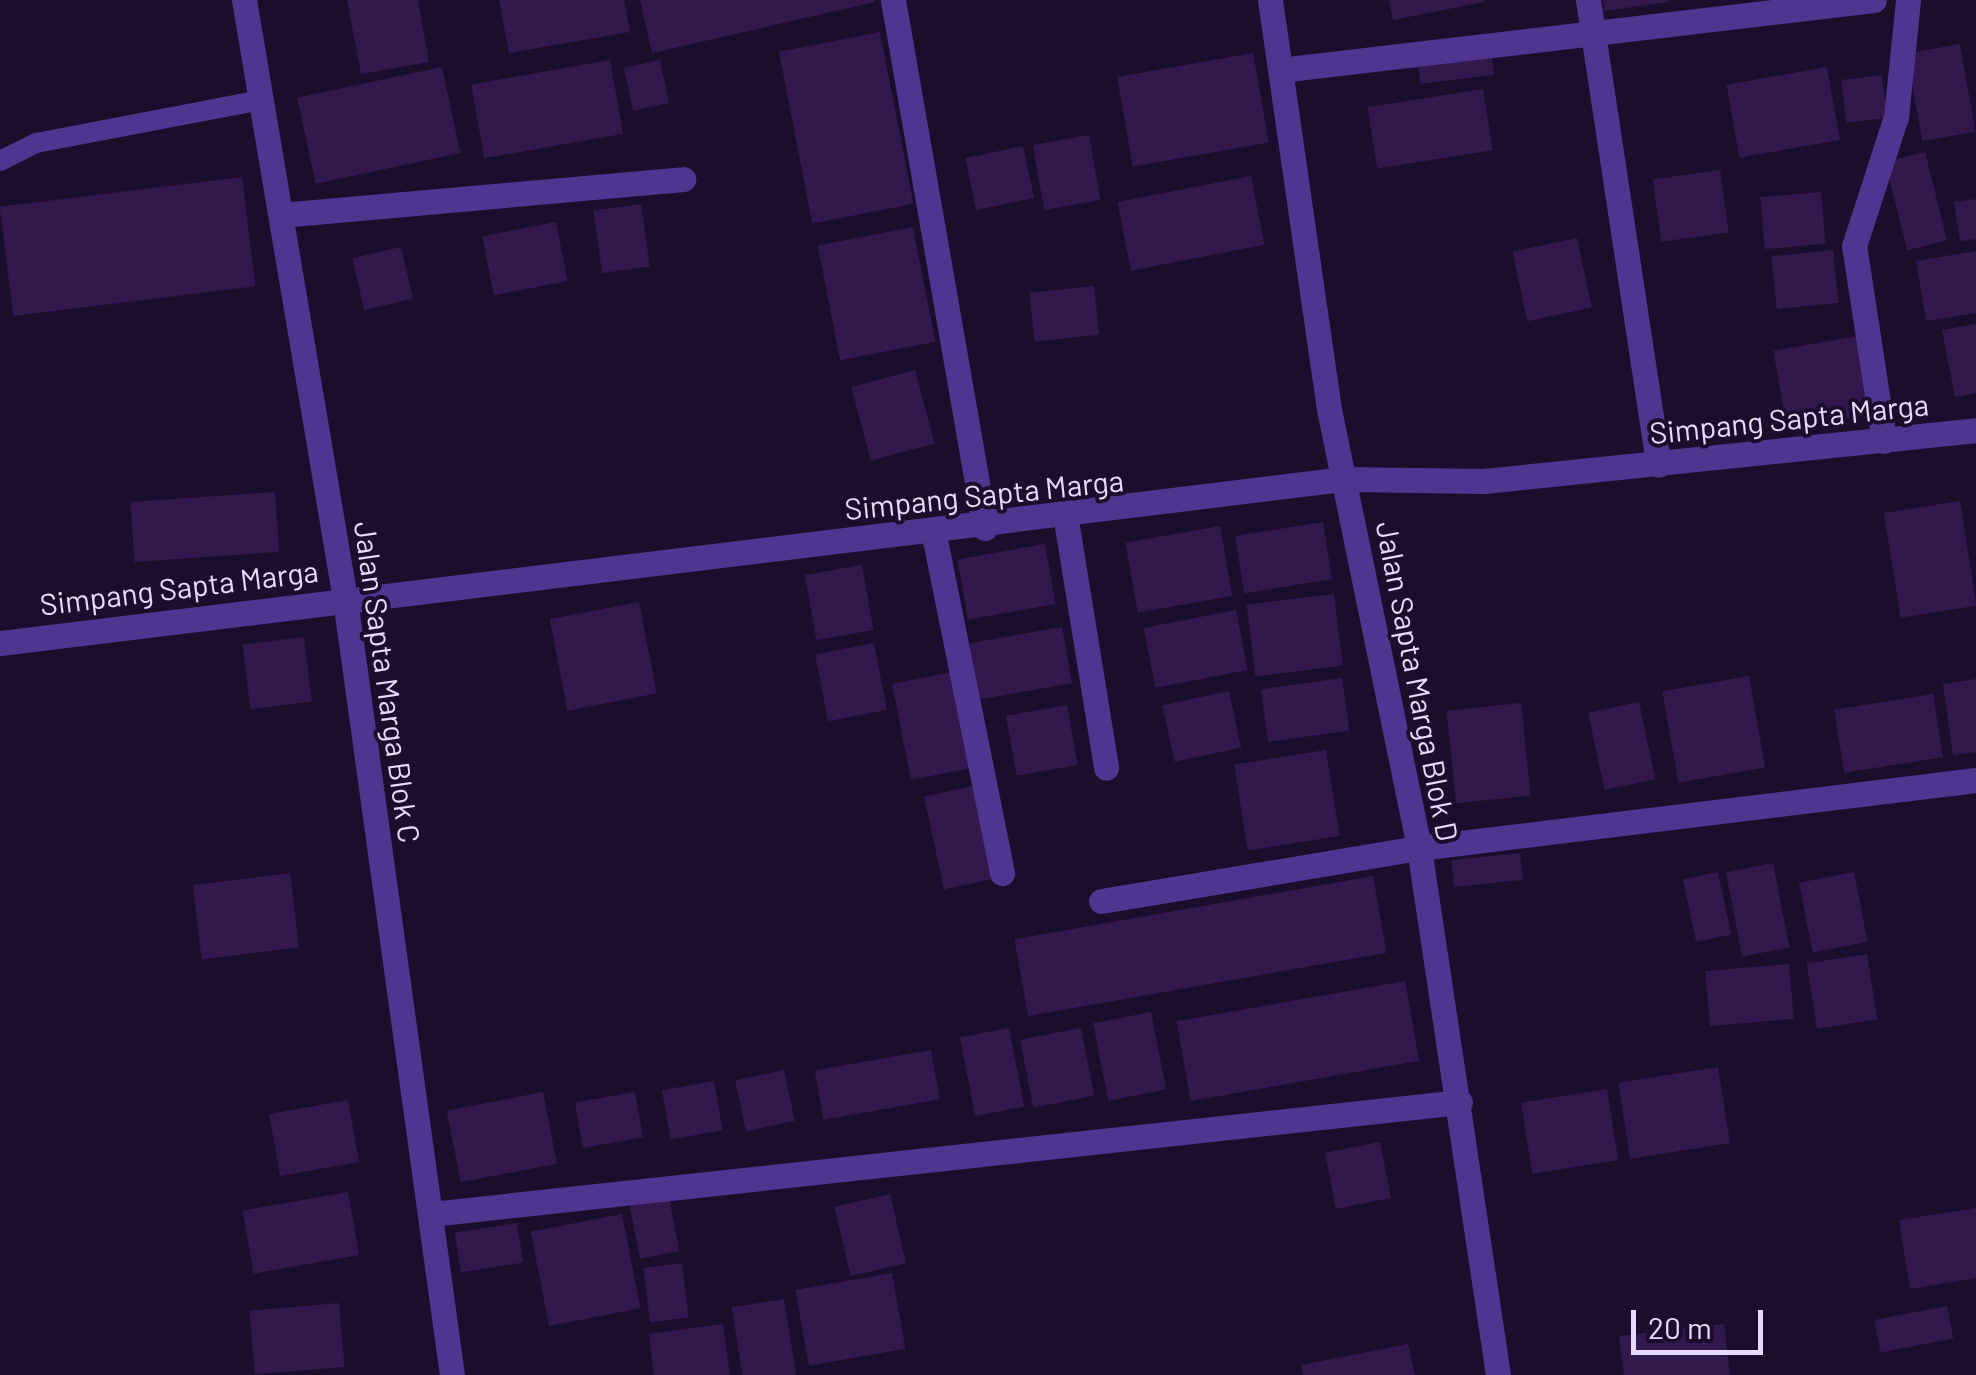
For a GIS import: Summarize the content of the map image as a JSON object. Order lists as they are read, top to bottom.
{
  "streets": {
    "street": ["Simpang Sapta Marga", "Jalan Sapta Marga Blok D", "Jalan Sapta Marga Blok C"]
  },
  "crossings": [
    ["Simpang Sapta Marga", "Jalan Sapta Marga Blok D"],
    ["Simpang Sapta Marga", "Jalan Sapta Marga Blok C"]
  ],
  "scale_bar": "20 m"
}
